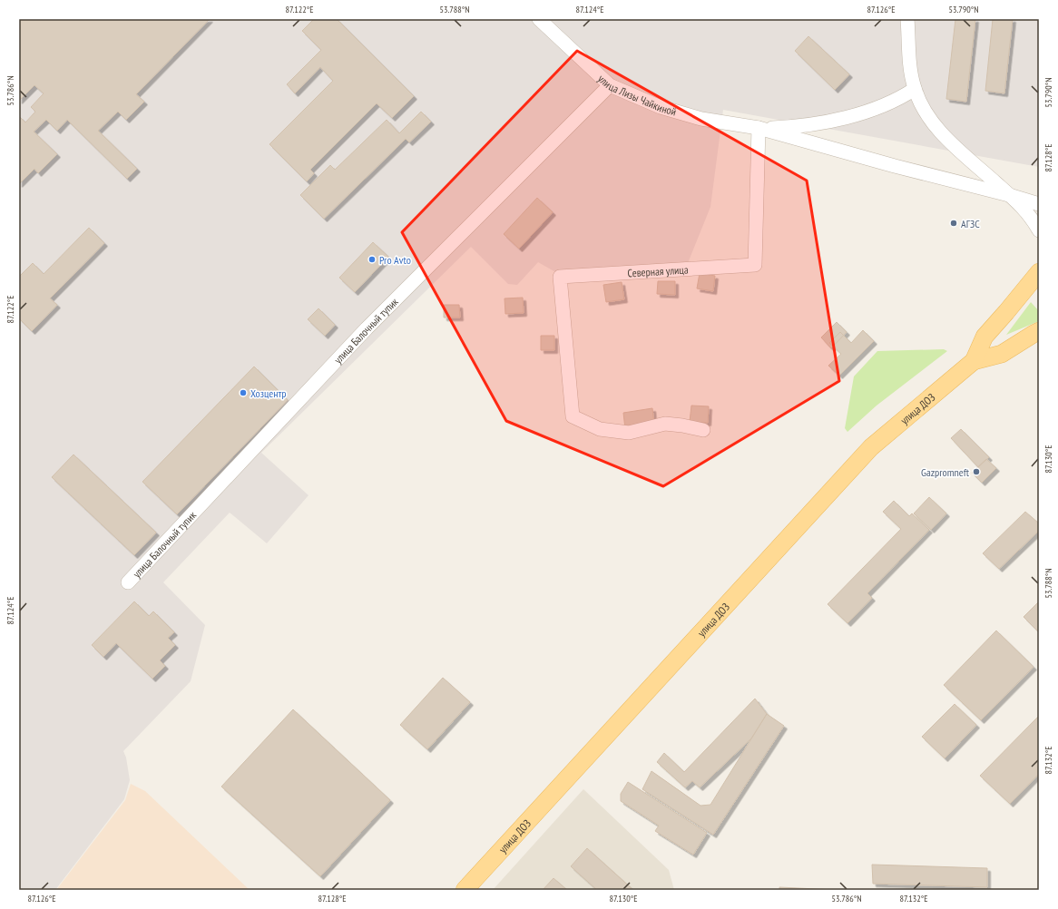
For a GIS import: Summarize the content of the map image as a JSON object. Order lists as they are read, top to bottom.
{
  "streets": {
    "main road": ["улица ДОЗ"],
    "street": ["улица Лизы Чайкиной", "Северная улица", "улица Балочный тупик"]
  },
  "crossings": [
    ["улица Лизы Чайкиной", "Северная улица"],
    ["улица Лизы Чайкиной", "улица Балочный тупик"]
  ],
  "places": [
    "АГЗС",
    "Pro Аvto",
    "Хозцентр",
    "Gazpromneft"
  ],
  "coordinates": [
    "87.122°E",
    "53.788°N",
    "87.124°E",
    "87.126°E",
    "53.790°N",
    "53.786°N",
    "87.128°E",
    "87.130°E",
    "87.132°E"
  ]
}
